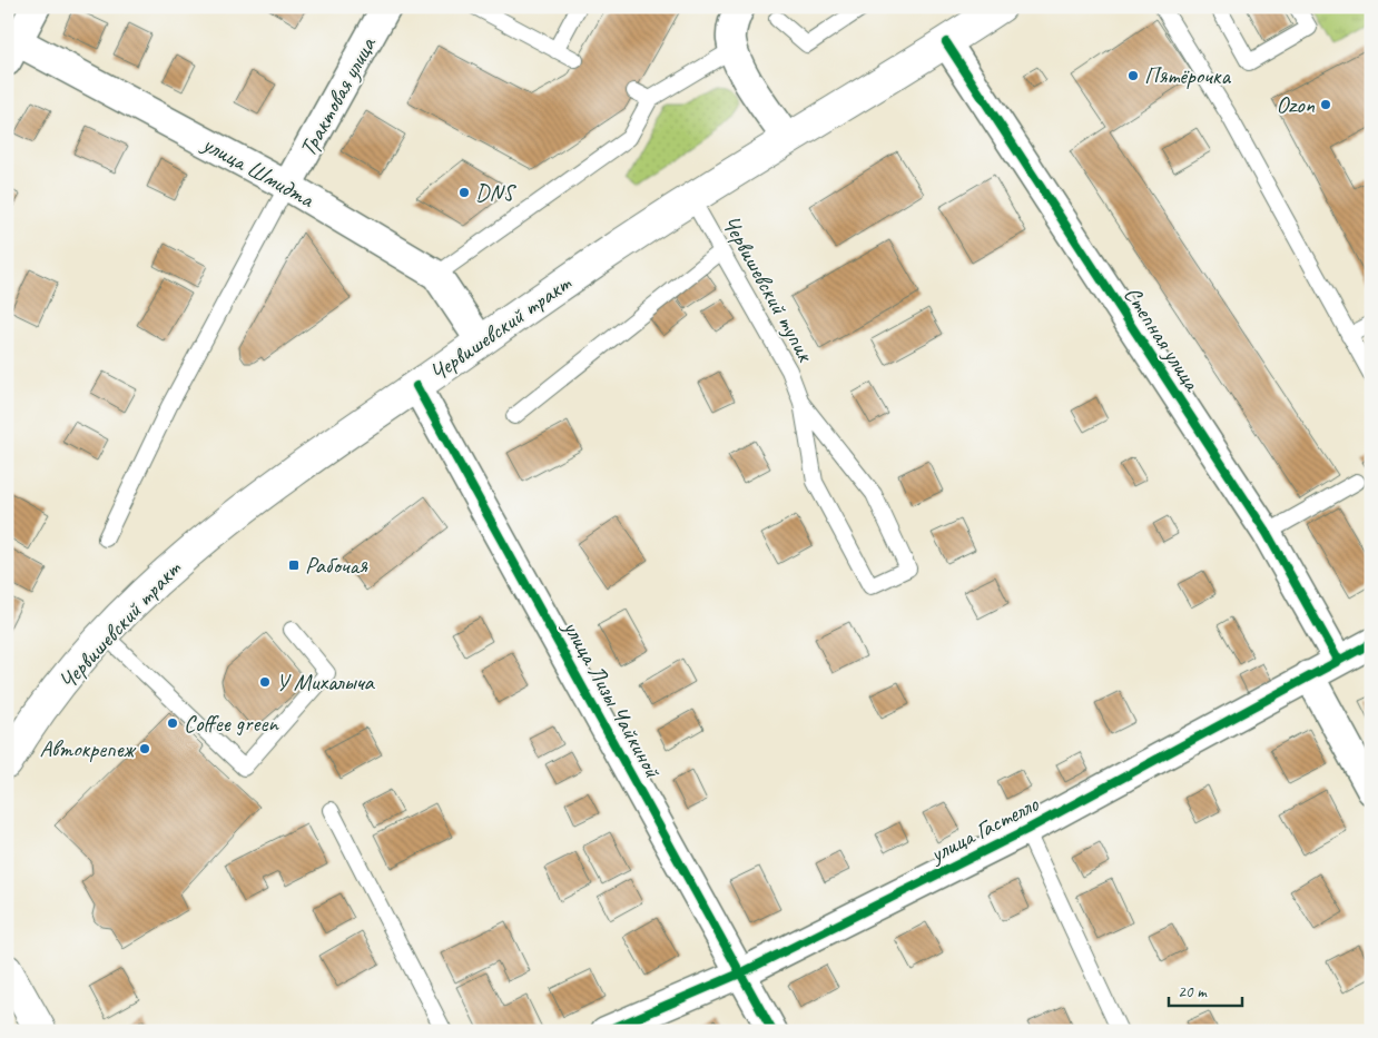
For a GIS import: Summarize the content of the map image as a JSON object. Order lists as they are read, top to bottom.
{
  "streets": {
    "main road": ["Червишевский тракт"],
    "street": [
      "Трактовая улица",
      "улица Шмидта",
      "Степная улица",
      "улица Лизы Чайкиной",
      "улица Гастелло"
    ],
    "lane": ["Червишевский тупик"]
  },
  "crossings": [
    ["Трактовая улица", "улица Шмидта"],
    ["улица Шмидта", "Червишевский тракт"],
    ["Червишевский тупик", "Червишевский тракт"],
    ["Червишевский тракт", "Степная улица"],
    ["Червишевский тракт", "улица Лизы Чайкиной"],
    ["Степная улица", "улица Гастелло"],
    ["улица Лизы Чайкиной", "улица Гастелло"]
  ],
  "places": {
    "other": [
      "Пятёрочка",
      "Ozon",
      "DNS",
      "У Михалыча",
      "Coffee green",
      "Автокрепеж"
    ],
    "transit": ["Рабочая"]
  },
  "scale_bar": "20 m"
}
